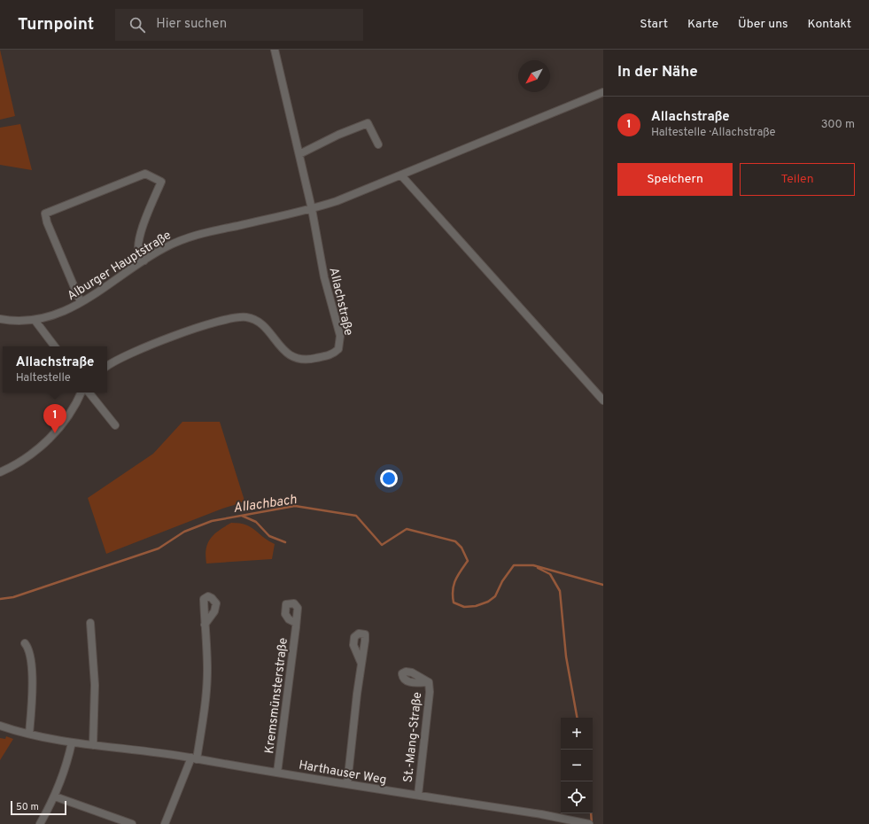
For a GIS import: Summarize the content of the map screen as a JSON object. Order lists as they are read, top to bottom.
{
  "streets": {
    "street": [
      "Alburger Hauptstraße",
      "Allachstraße",
      "Kremsmünsterstraße",
      "St.-Mang-Straße",
      "Harthauser Weg"
    ]
  },
  "crossings": [
    ["Alburger Hauptstraße", "Allachstraße"],
    ["Kremsmünsterstraße", "Harthauser Weg"],
    ["St.-Mang-Straße", "Harthauser Weg"]
  ],
  "water": ["Allachbach"],
  "scale_bar": "50 m",
  "north": "bottom left",
  "page": {
    "header": "Turnpoint",
    "search": "Hier suchen",
    "nav": [
      "Start",
      "Karte",
      "Über uns",
      "Kontakt"
    ],
    "heading": "In der Nähe",
    "list": [
      {
        "mark": "1",
        "name": "Allachstraße",
        "note": "Haltestelle · Allachstraße",
        "value": "300 m"
      }
    ],
    "buttons": ["Speichern", "Teilen"],
    "popup": ["Allachstraße", "Haltestelle"],
    "pins": "1",
    "map_buttons": ["+", "−"],
    "scale": "50 m"
  }
}
